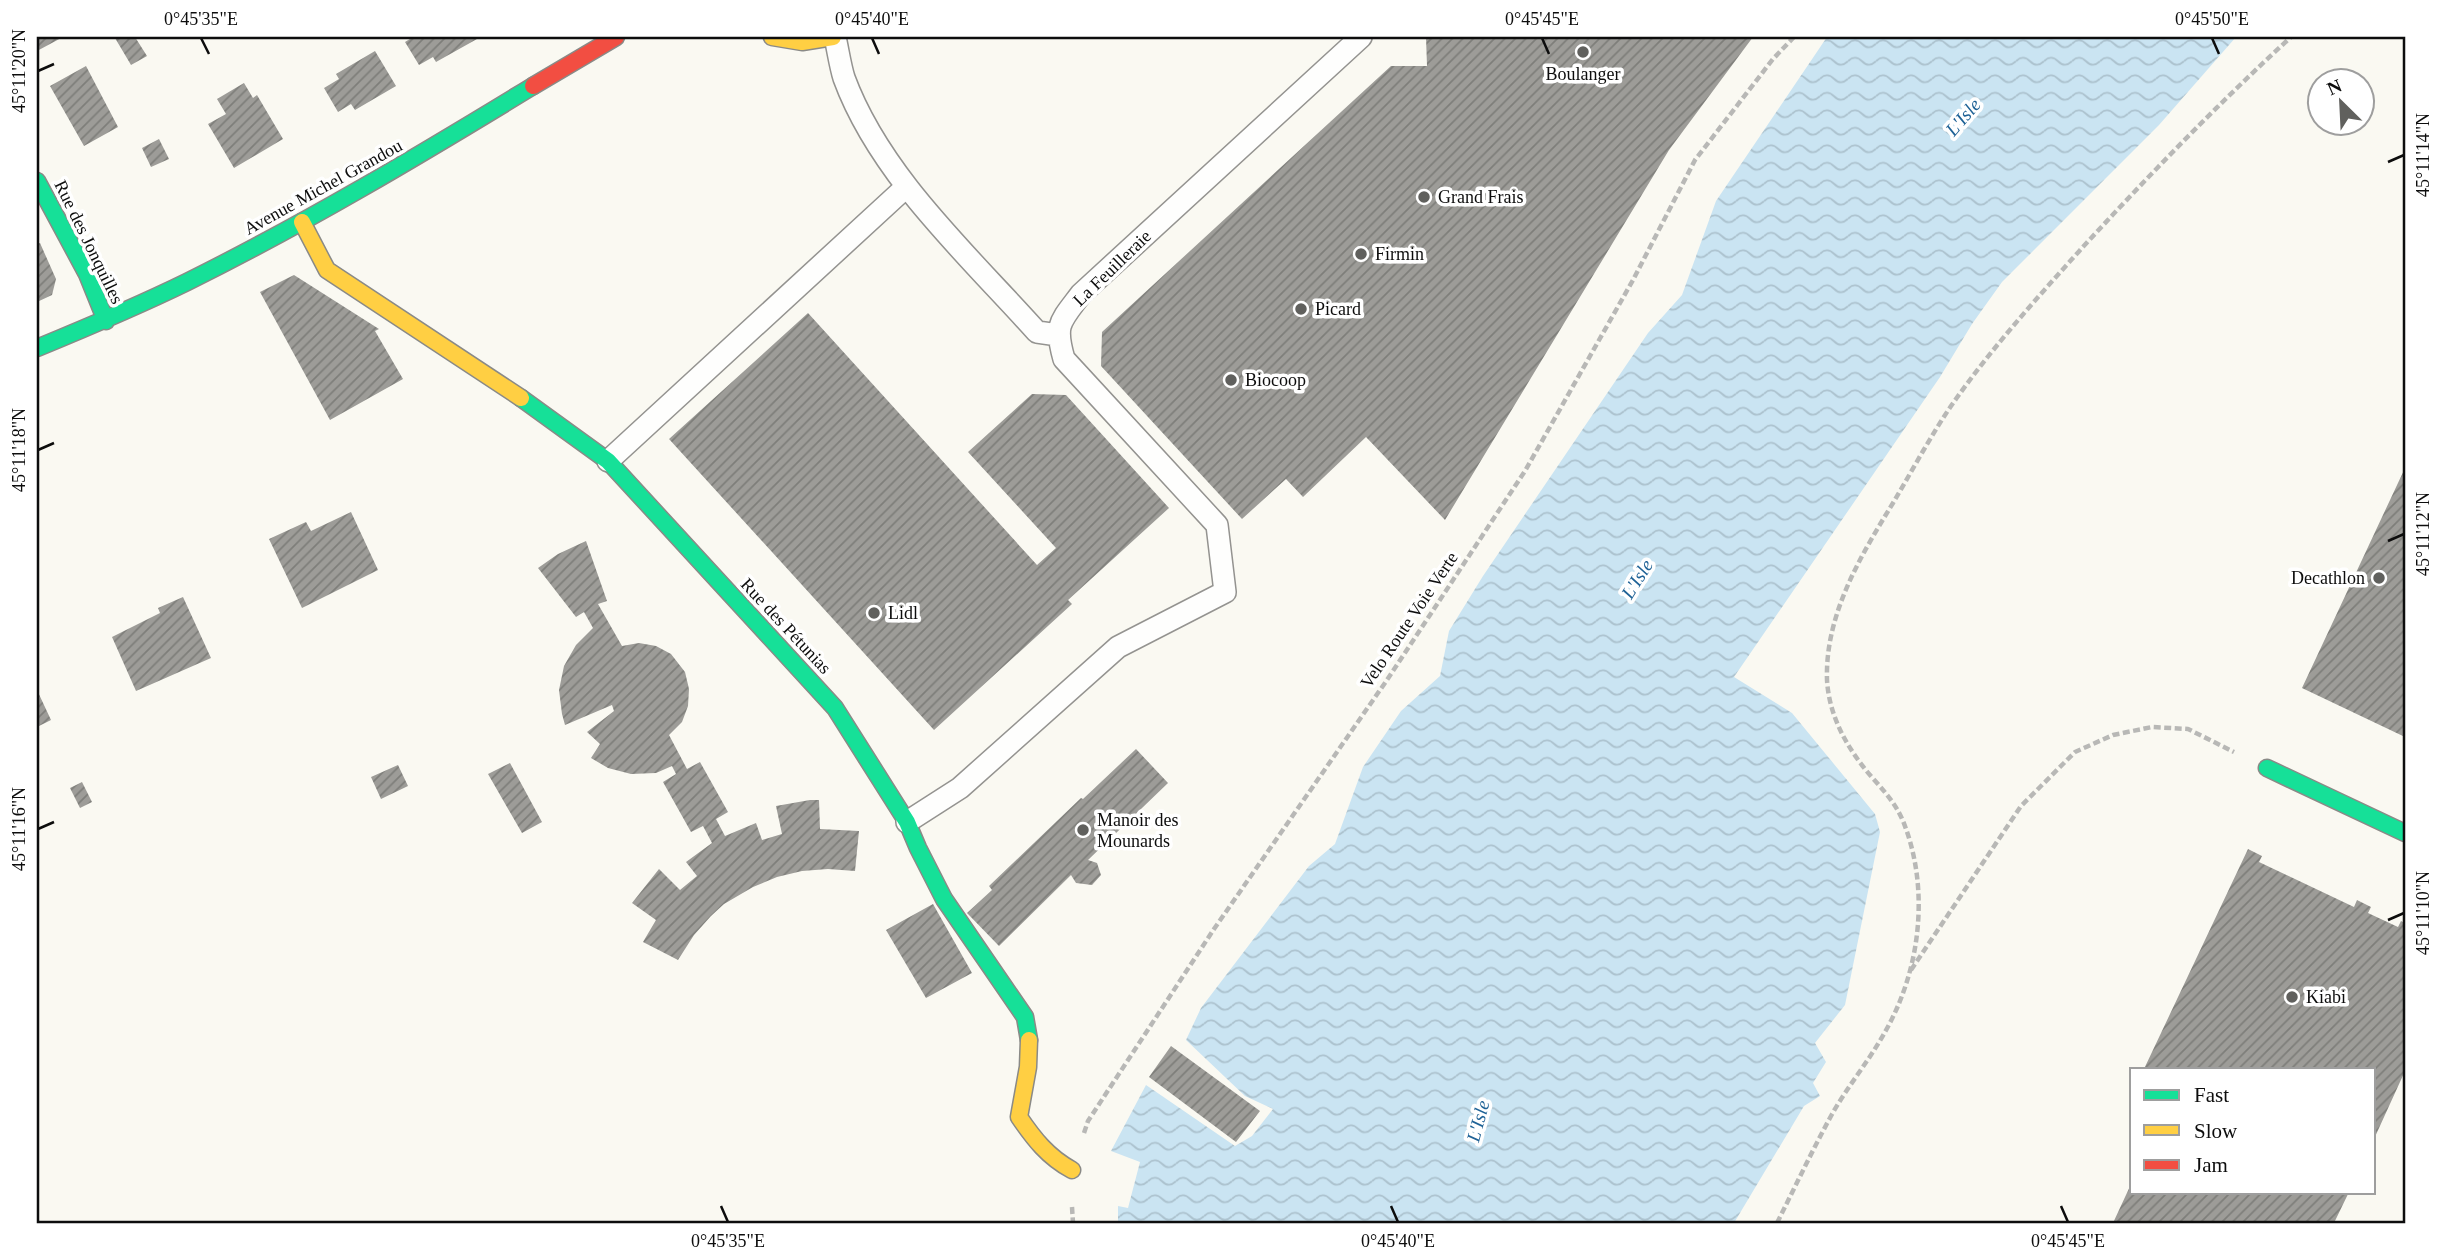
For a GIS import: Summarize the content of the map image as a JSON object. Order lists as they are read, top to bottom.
{
  "streets": {
    "street": ["Avenue Michel Grandou", "Rue des Jonquilles", "Rue des Pétunias"],
    "lane": ["La Feuilleraie"],
    "path": ["Velo Route Voie Verte"]
  },
  "crossings": [
    ["Avenue Michel Grandou", "Rue des Jonquilles"],
    ["Avenue Michel Grandou", "Rue des Pétunias"],
    ["Velo Route Voie Verte", "Rue des Pétunias"]
  ],
  "water": ["L'Isle"],
  "places": [
    "Boulanger",
    "Grand Frais",
    "Firmin",
    "Picard",
    "Biocoop",
    "Decathlon",
    "Lidl",
    "Manoir des Mounards",
    "Kiabi"
  ],
  "legend": ["Fast", "Slow", "Jam"],
  "north": "top left",
  "coordinates": [
    "0°45'35\"E",
    "0°45'40\"E",
    "0°45'45\"E",
    "0°45'50\"E",
    "45°11'20\"N",
    "45°11'14\"N",
    "45°11'18\"N",
    "45°11'12\"N",
    "45°11'16\"N",
    "45°11'10\"N"
  ]
}
